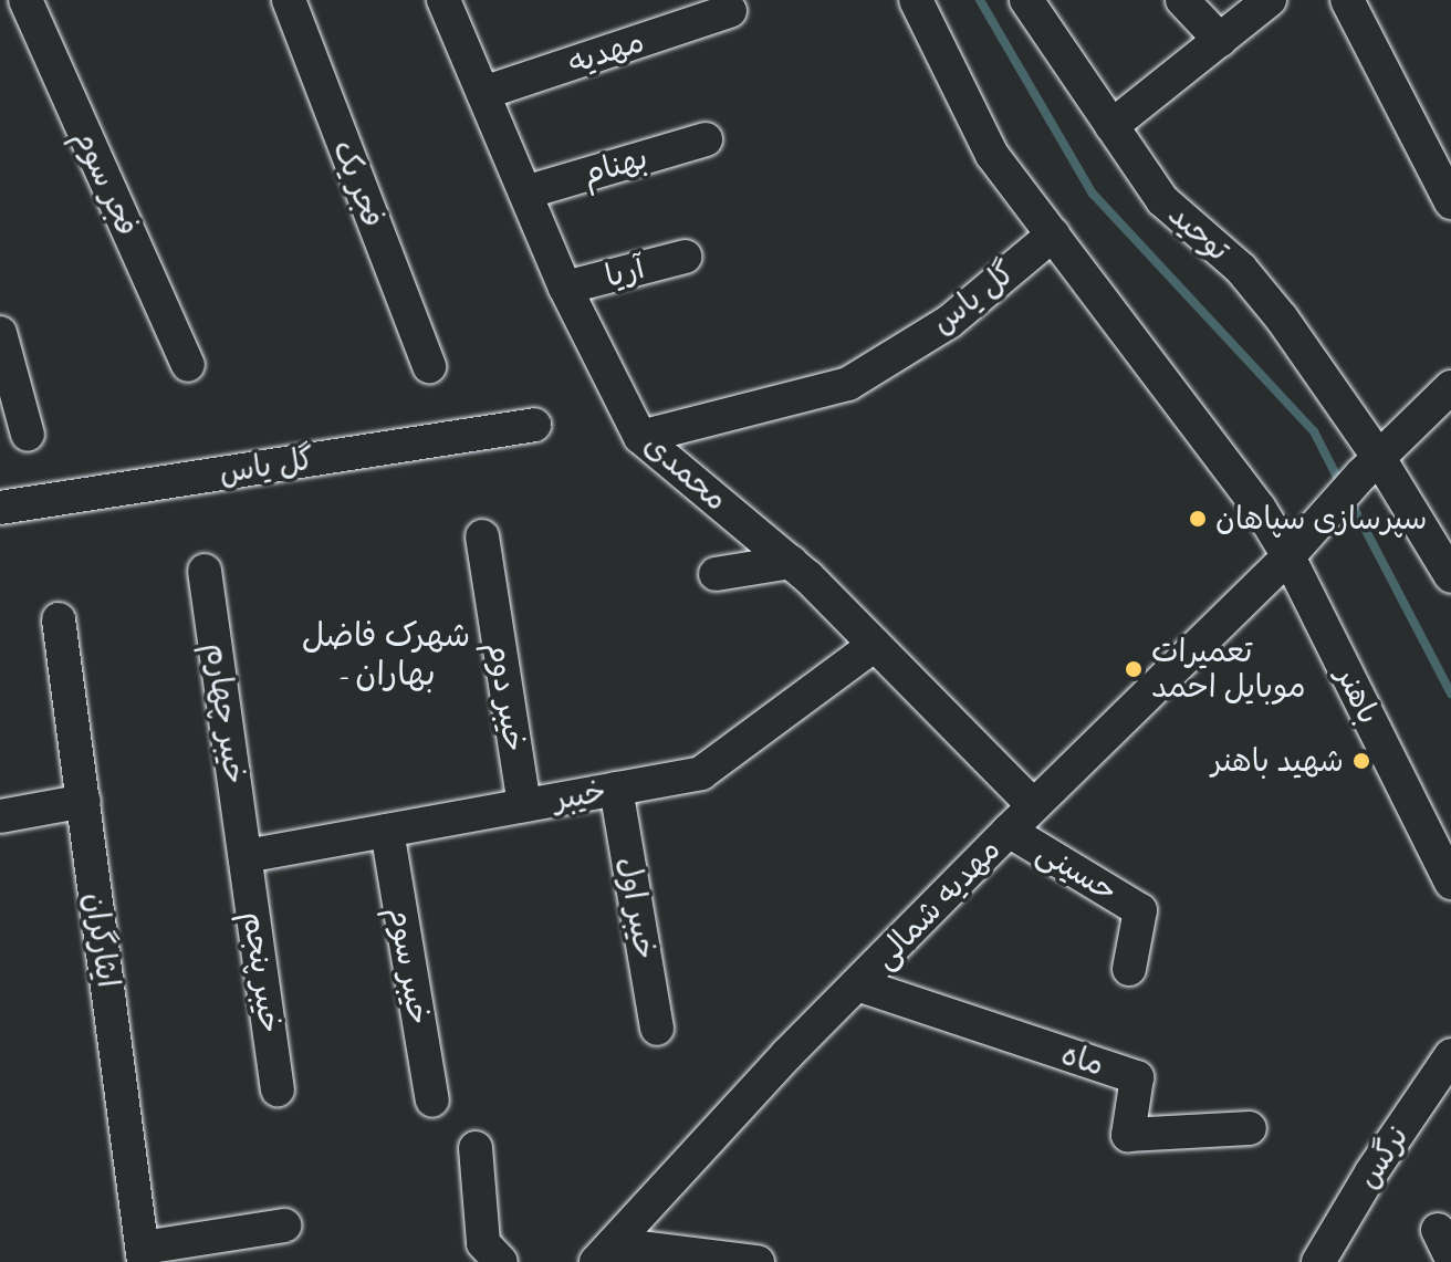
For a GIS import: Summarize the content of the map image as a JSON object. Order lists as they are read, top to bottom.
{
  "streets": {
    "street": [
      "مهدیه",
      "بهنام",
      "فجر سوم",
      "فجر یک",
      "توحید",
      "آریا",
      "گل یاس",
      "محمدی",
      "باهنر",
      "خیبر دوم",
      "خیبر چهارم",
      "خیبر",
      "حسینی",
      "مهدیه شمالی",
      "خیبر اول",
      "ایثارگران",
      "خیبر سوم",
      "خیبر پنجم",
      "ماه",
      "نرگس"
    ]
  },
  "crossings": [
    ["مهدیه", "محمدی"],
    ["بهنام", "محمدی"],
    ["آریا", "محمدی"],
    ["گل یاس", "محمدی"],
    ["گل یاس", "باهنر"],
    ["محمدی", "خیبر"],
    ["محمدی", "مهدیه شمالی"],
    ["باهنر", "مهدیه شمالی"],
    ["خیبر دوم", "خیبر"],
    ["خیبر چهارم", "خیبر"],
    ["خیبر چهارم", "خیبر پنجم"],
    ["خیبر", "خیبر اول"],
    ["خیبر", "خیبر سوم"],
    ["خیبر", "خیبر پنجم"],
    ["حسینی", "مهدیه شمالی"],
    ["مهدیه شمالی", "ماه"]
  ],
  "districts": ["شهرک فاضل - بهاران"],
  "places": ["سپرسازی سپاهان", "تعمیرات موبایل احمد", "شهید باهنر"]
}
